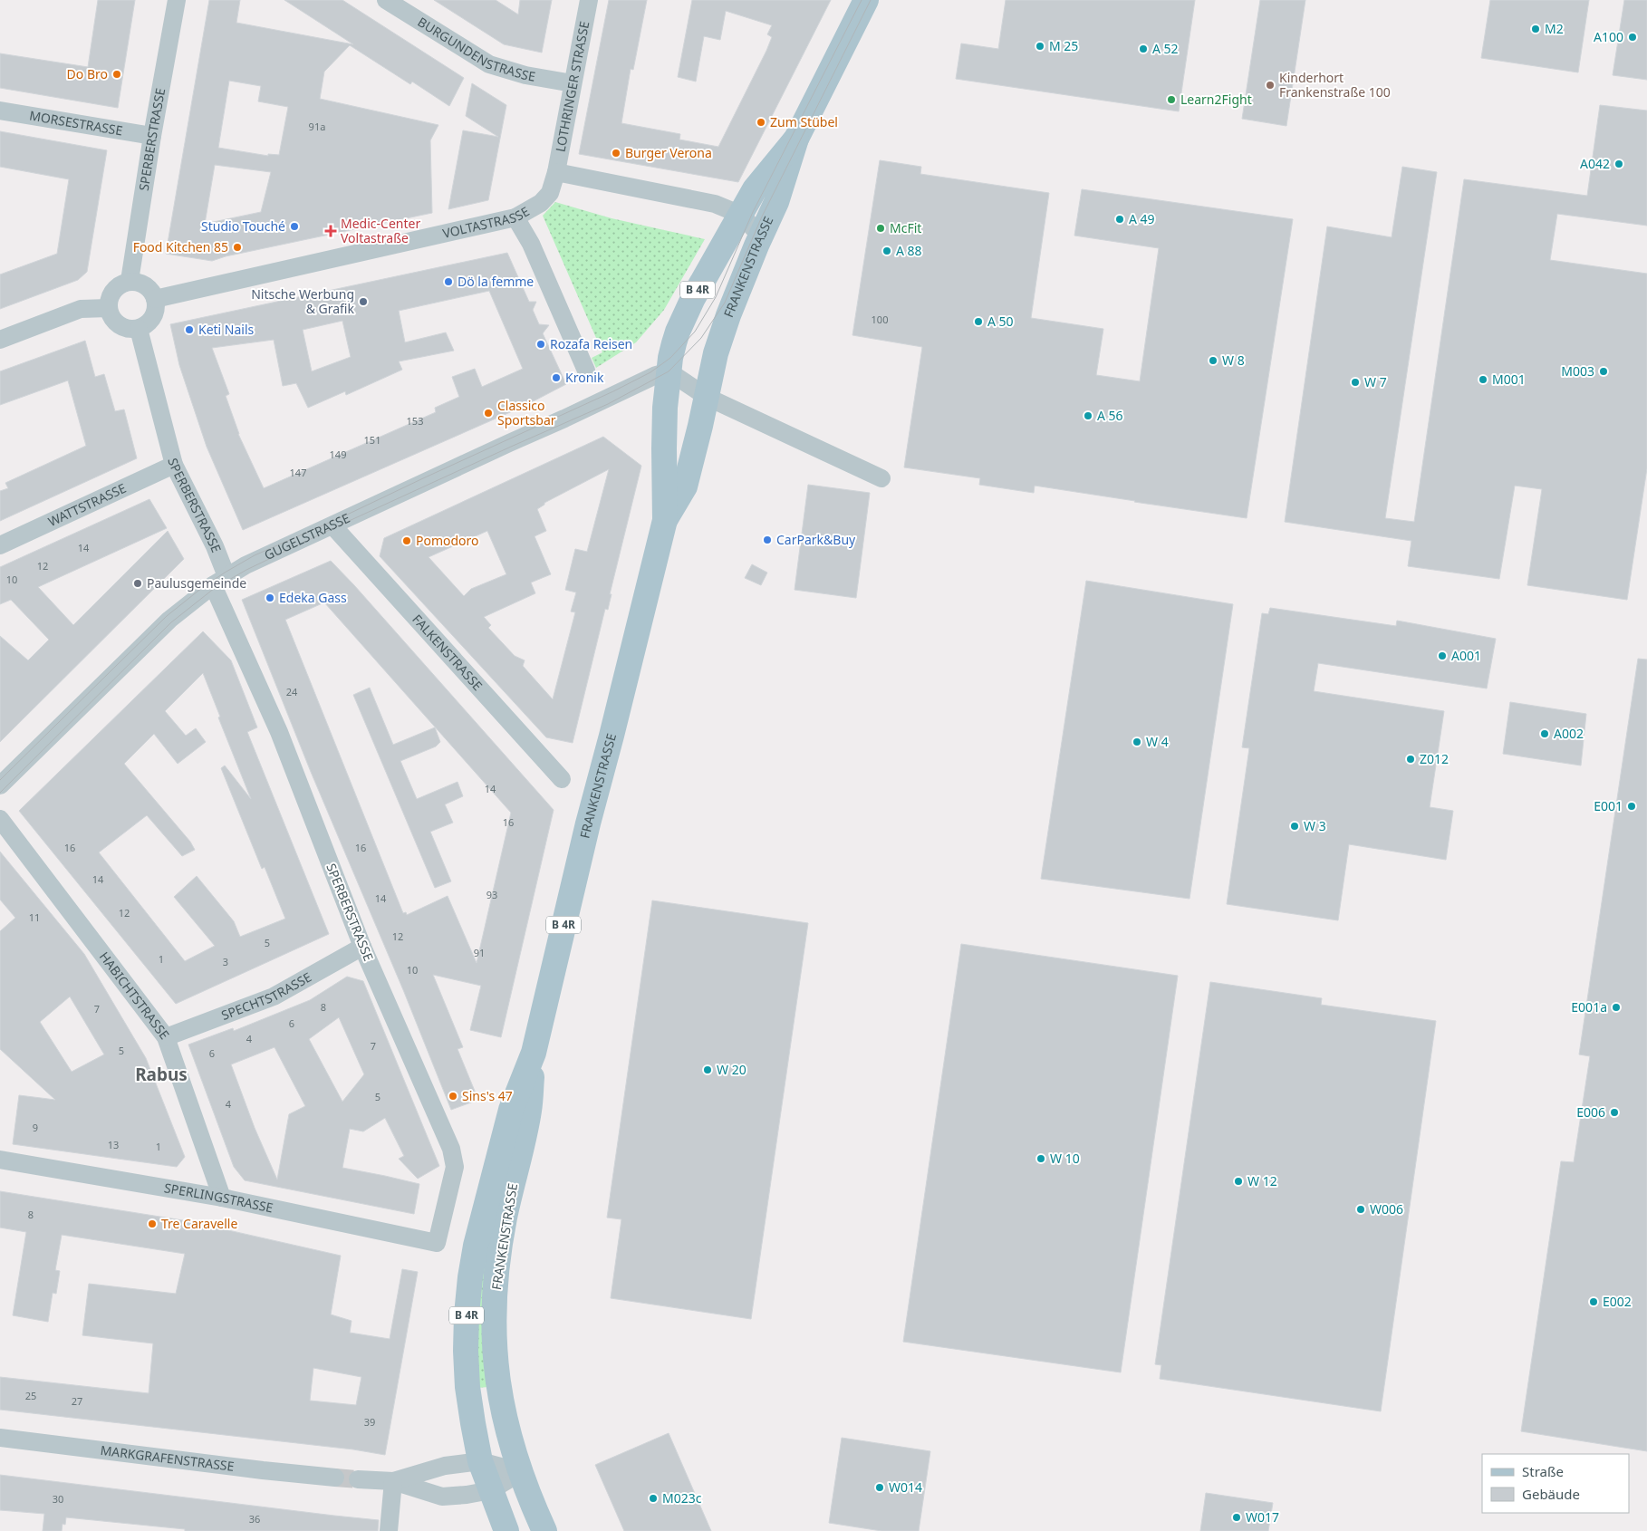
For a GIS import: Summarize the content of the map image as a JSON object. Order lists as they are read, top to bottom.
{
  "streets": {
    "main road": ["FRANKENSTRASSE", "B 4R"],
    "street": [
      "BURGUNDENSTRASSE",
      "LOTHRINGER STRASSE",
      "MORSESTRASSE",
      "SPERBERSTRASSE",
      "VOLTASTRASSE",
      "WATTSTRASSE",
      "GUGELSTRASSE",
      "FALKENSTRASSE",
      "SPECHTSTRASSE",
      "HABICHTSTRASSE",
      "SPERLINGSTRASSE",
      "MARKGRAFENSTRASSE"
    ]
  },
  "crossings": [
    ["BURGUNDENSTRASSE", "LOTHRINGER STRASSE"],
    ["LOTHRINGER STRASSE", "VOLTASTRASSE"],
    ["MORSESTRASSE", "SPERBERSTRASSE"],
    ["SPERBERSTRASSE", "VOLTASTRASSE"],
    ["SPERBERSTRASSE", "WATTSTRASSE"],
    ["SPERBERSTRASSE", "GUGELSTRASSE"],
    ["SPERBERSTRASSE", "SPECHTSTRASSE"],
    ["SPERBERSTRASSE", "SPERLINGSTRASSE"],
    ["FRANKENSTRASSE", "B 4R"],
    ["FRANKENSTRASSE", "GUGELSTRASSE"],
    ["GUGELSTRASSE", "FALKENSTRASSE"],
    ["SPECHTSTRASSE", "HABICHTSTRASSE"],
    ["HABICHTSTRASSE", "SPERLINGSTRASSE"]
  ],
  "districts": ["Rabus"],
  "places": {
    "other": [
      "M2",
      "A100",
      "M 25",
      "A 52",
      "Do Bro",
      "Kinderhort Frankenstraße 100",
      "Learn2Fight",
      "Zum Stübel",
      "Burger Verona",
      "A042",
      "A 49",
      "Studio Touché",
      "McFit",
      "Food Kitchen 85",
      "A 88",
      "Dö la femme",
      "Nitsche Werbung & Grafik",
      "A 50",
      "Keti Nails",
      "Rozafa Reisen",
      "W 8",
      "M003",
      "Kronik",
      "M001",
      "W 7",
      "Classico Sportsbar",
      "A 56",
      "CarPark&Buy",
      "Pomodoro",
      "Paulusgemeinde",
      "Edeka Gass",
      "A001",
      "A002",
      "W 4",
      "Z012",
      "E001",
      "W 3",
      "E001a",
      "W 20",
      "Sins's 47",
      "E006",
      "W 10",
      "W 12",
      "W006",
      "Tre Caravelle",
      "E002",
      "W014",
      "M023c",
      "W017"
    ],
    "health": ["Medic-Center Voltastraße"]
  },
  "house_numbers": [
    "91a",
    "100",
    "153",
    "151",
    "149",
    "147",
    "14",
    "12",
    "10",
    "24",
    "14",
    "16",
    "16",
    "16",
    "14",
    "93",
    "14",
    "12",
    "11",
    "12",
    "5",
    "91",
    "1",
    "3",
    "10",
    "8",
    "7",
    "6",
    "4",
    "7",
    "5",
    "6",
    "5",
    "4",
    "9",
    "13",
    "1",
    "8",
    "25",
    "27",
    "39",
    "30",
    "36"
  ],
  "legend": ["Straße", "Gebäude"]
}
